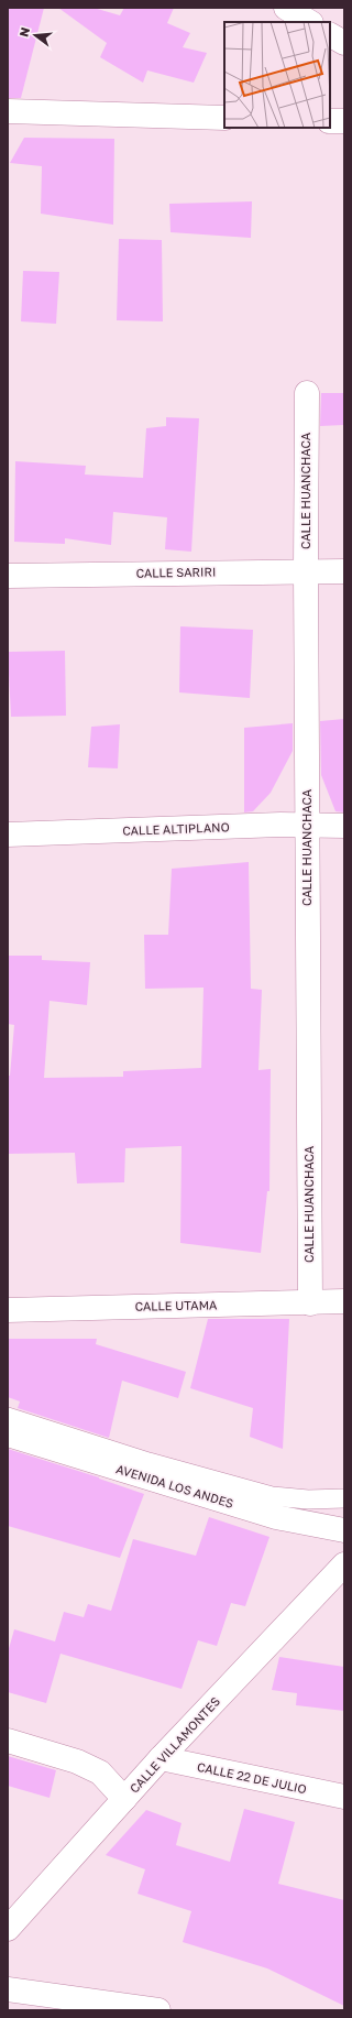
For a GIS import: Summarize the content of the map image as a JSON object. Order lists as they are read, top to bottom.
{
  "streets": {
    "street": [
      "CALLE HUANCHACA",
      "CALLE SARIRI",
      "CALLE ALTIPLANO",
      "CALLE UTAMA",
      "AVENIDA LOS ANDES",
      "CALLE VILLAMONTES",
      "CALLE 22 DE JULIO"
    ]
  },
  "crossings": [
    ["CALLE HUANCHACA", "CALLE SARIRI"],
    ["CALLE HUANCHACA", "CALLE ALTIPLANO"],
    ["CALLE HUANCHACA", "CALLE UTAMA"],
    ["CALLE VILLAMONTES", "CALLE 22 DE JULIO"]
  ],
  "north": "left"
}
